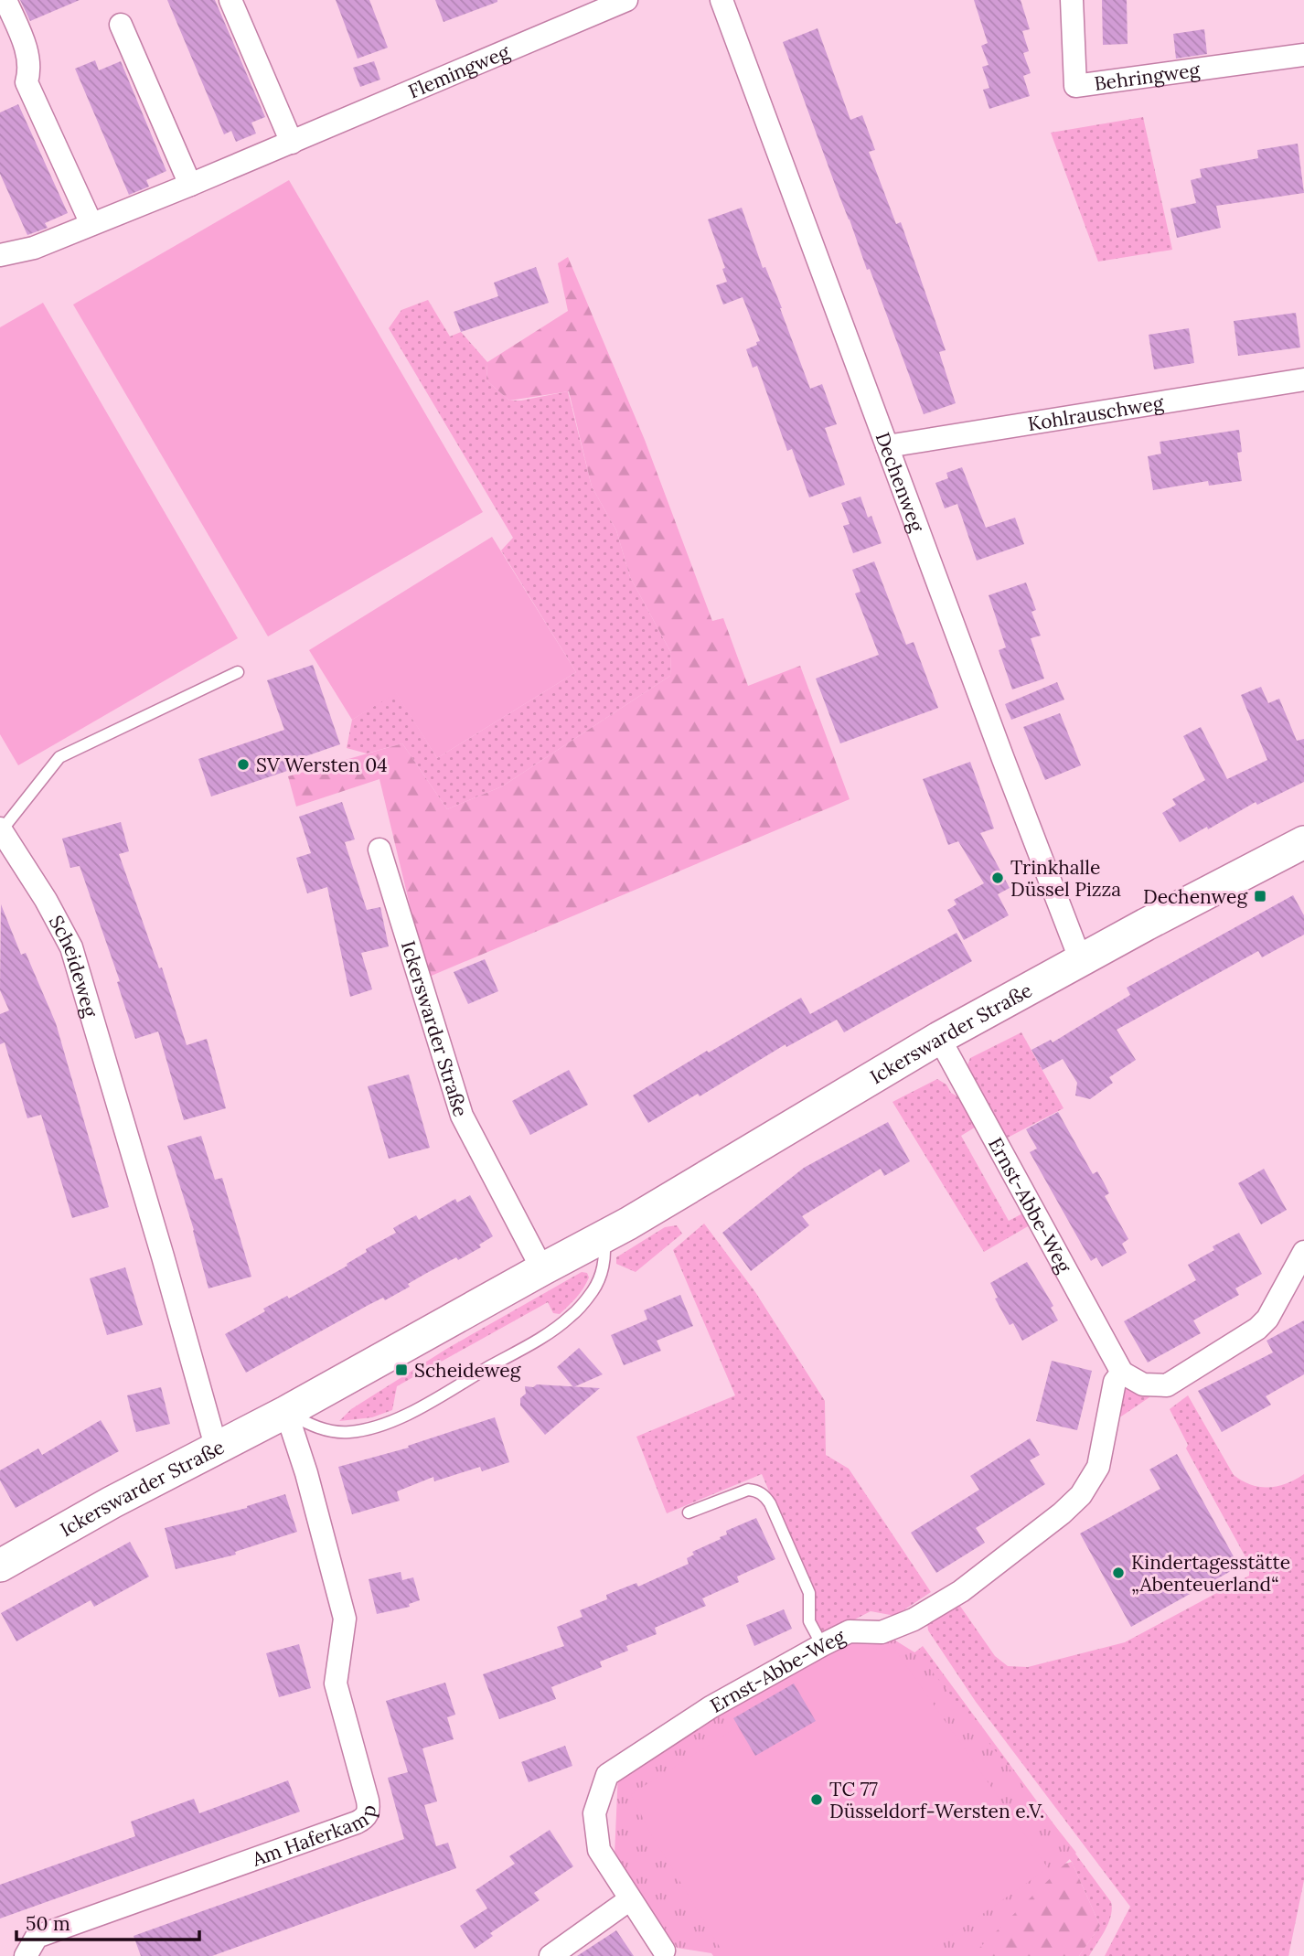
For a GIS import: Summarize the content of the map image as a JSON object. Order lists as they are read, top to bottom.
{
  "streets": {
    "main road": ["Ickerswarder Straße"],
    "street": [
      "Flemingweg",
      "Behringweg",
      "Kohlrauschweg",
      "Dechenweg",
      "Scheideweg",
      "Ernst-Abbe-Weg",
      "Am Haferkamp"
    ]
  },
  "crossings": [
    ["Kohlrauschweg", "Dechenweg"],
    ["Dechenweg", "Ickerswarder Straße"],
    ["Scheideweg", "Ickerswarder Straße"],
    ["Ickerswarder Straße", "Ernst-Abbe-Weg"],
    ["Ickerswarder Straße", "Am Haferkamp"]
  ],
  "places": {
    "other": [
      "SV Wersten 04",
      "Trinkhalle Düssel Pizza",
      "Kindertagesstätte „Abenteuerland“",
      "TC 77 Düsseldorf-Wersten e.V."
    ],
    "transit": ["Dechenweg", "Scheideweg"]
  },
  "scale_bar": "50 m"
}
